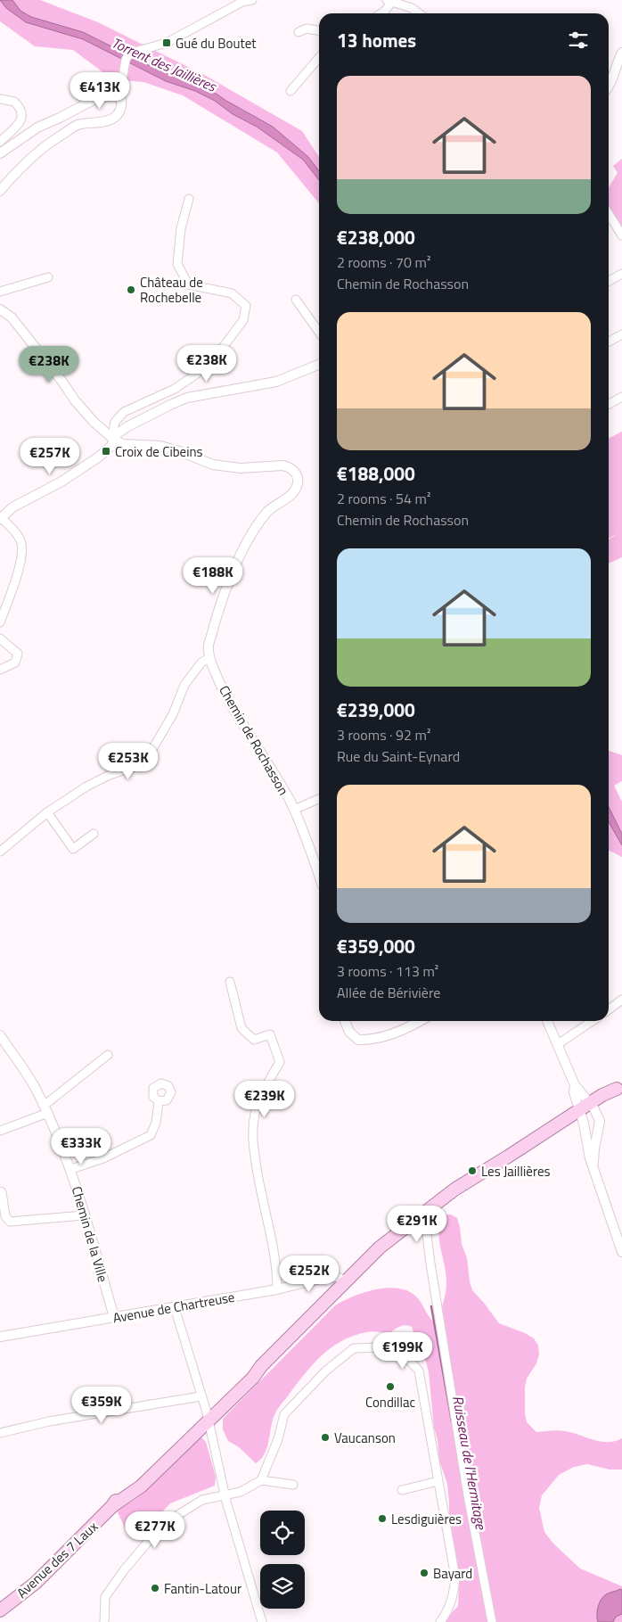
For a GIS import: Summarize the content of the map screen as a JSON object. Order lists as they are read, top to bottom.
{
  "streets": {
    "main road": ["Avenue des 7 Laux"],
    "street": ["Chemin de Rochasson", "Chemin de la Ville", "Avenue de Chartreuse"]
  },
  "crossings": [
    ["Chemin de la Ville", "Avenue de Chartreuse"],
    ["Avenue de Chartreuse", "Avenue des 7 Laux"]
  ],
  "water": ["Torrent des Jaillières", "Ruisseau de l'Hermitage"],
  "places": {
    "transit": ["Gué du Boutet", "Croix de Cibeins"],
    "other": [
      "Château de Rochebelle",
      "Les Jaillières",
      "Condillac",
      "Vaucanson",
      "Lesdiguières",
      "Bayard",
      "Fantin-Latour"
    ]
  },
  "page": {
    "heading": "13 homes",
    "list": [
      {
        "name": "€238,000",
        "note": "2 rooms · 70 m² · Chemin de Rochasson"
      },
      {
        "name": "€188,000",
        "note": "2 rooms · 54 m² · Chemin de Rochasson"
      },
      {
        "name": "€239,000",
        "note": "3 rooms · 92 m² · Rue du Saint-Eynard"
      },
      {
        "name": "€359,000",
        "note": "3 rooms · 113 m² · Allée de Bérivière"
      }
    ],
    "price": [
      "€413K",
      "€238K",
      "€238K",
      "€257K",
      "€188K",
      "€253K",
      "€239K",
      "€333K",
      "€291K",
      "€252K",
      "€199K",
      "€359K",
      "€277K"
    ]
  }
}
